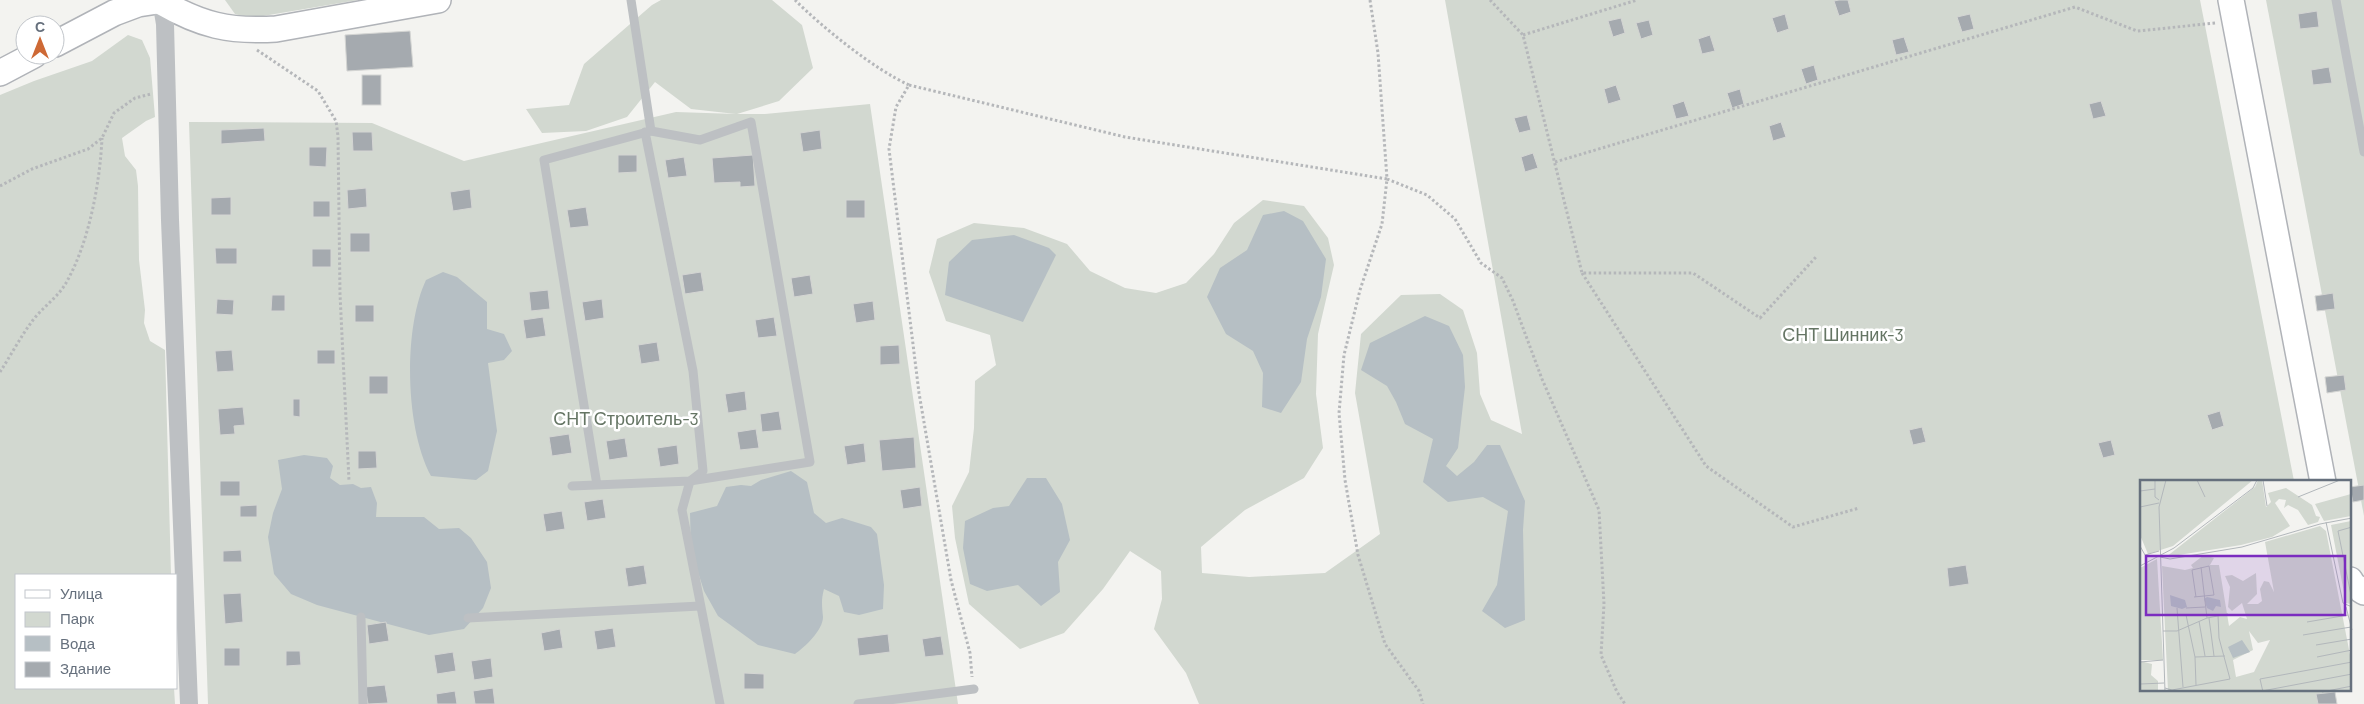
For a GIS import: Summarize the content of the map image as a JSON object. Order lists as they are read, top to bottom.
{
  "parks": ["СНТ Шинник-3", "СНТ Строитель-3"],
  "legend": [
    "Улица",
    "Парк",
    "Вода",
    "Здание"
  ],
  "north": "top"
}
